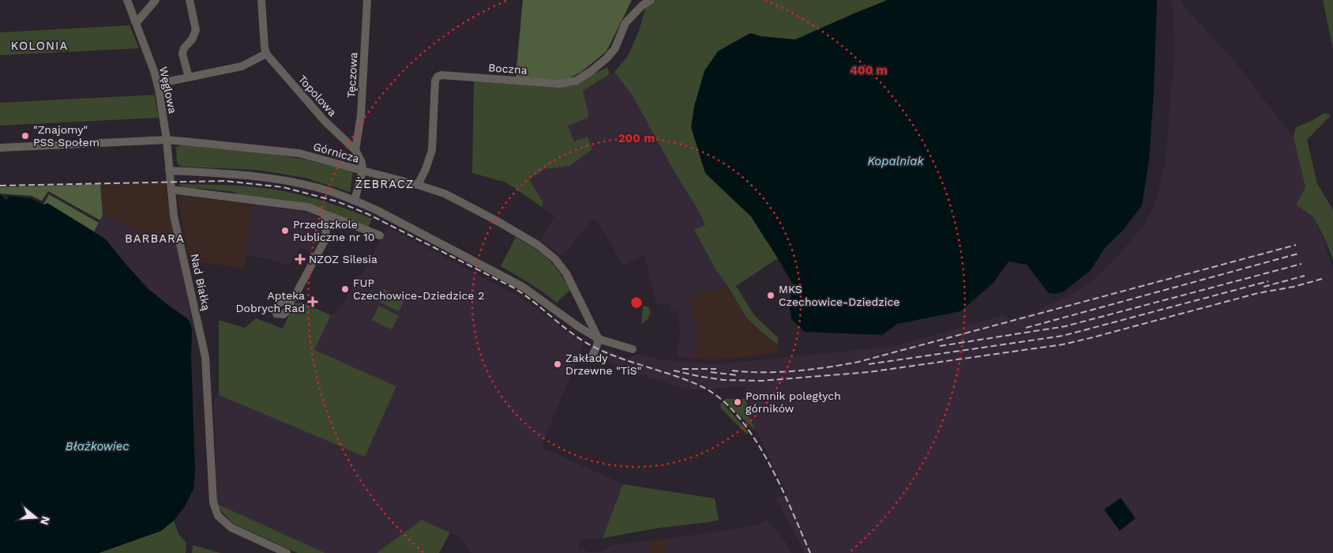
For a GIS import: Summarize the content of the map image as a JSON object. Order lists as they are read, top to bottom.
{
  "streets": {
    "street": [
      "Boczna",
      "Tęczowa",
      "Węglowa",
      "Topolowa",
      "Górnicza",
      "Nad Białką"
    ]
  },
  "crossings": [
    ["Boczna", "Górnicza"],
    ["Tęczowa", "Topolowa"],
    ["Węglowa", "Górnicza"],
    ["Węglowa", "Nad Białką"],
    ["Topolowa", "Górnicza"]
  ],
  "districts": ["KOLONIA", "ŻEBRACZ", "BARBARA"],
  "water": ["Kopalniak", "Błażkowiec"],
  "places": {
    "other": [
      "\"Znajomy\" PSS Społem",
      "Przedszkole Publiczne nr 10",
      "FUP Czechowice-Dziedzice 2",
      "MKS Czechowice-Dziedzice",
      "Zakłady Drzewne \"TiS\"",
      "Pomnik poległych górników"
    ],
    "health": ["NZOZ Silesia", "Apteka Dobrych Rad"]
  },
  "north": "right",
  "rings": ["400 m", "200 m"]
}
